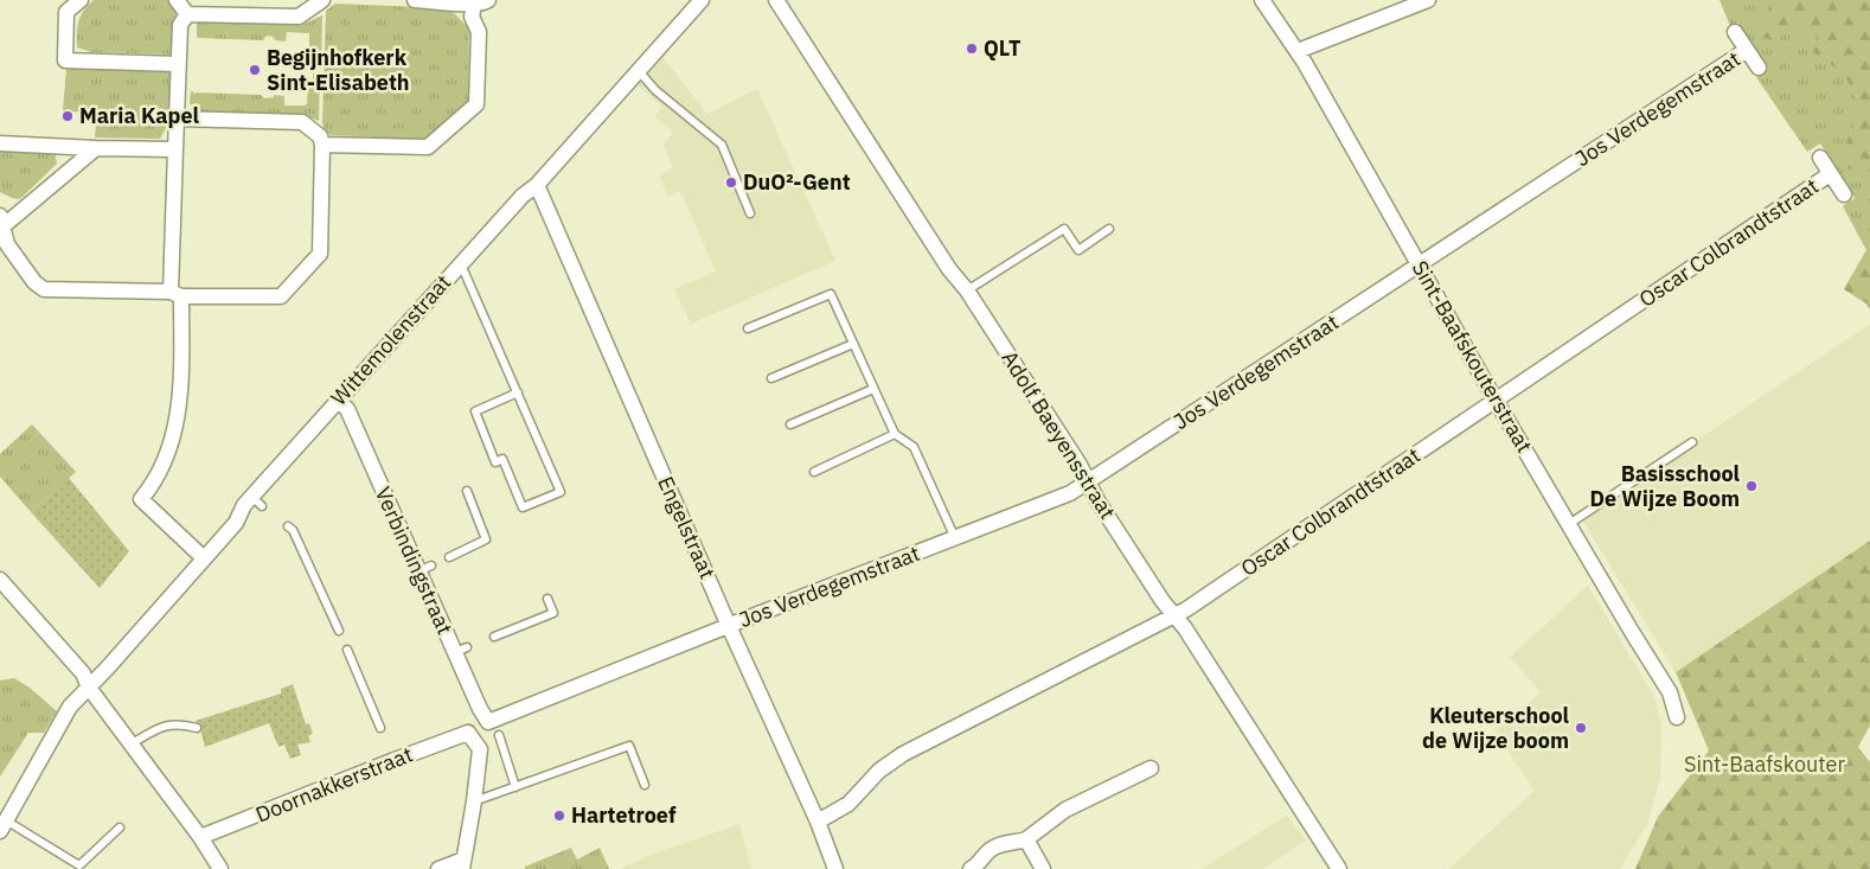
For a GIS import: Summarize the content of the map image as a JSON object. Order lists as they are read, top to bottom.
{
  "streets": {
    "street": [
      "Jos Verdegemstraat",
      "Oscar Colbrandtstraat",
      "Wittemolenstraat",
      "Sint-Baafskouterstraat",
      "Adolf Baeyensstraat",
      "Engelstraat",
      "Verbindingstraat",
      "Doornakkerstraat"
    ]
  },
  "crossings": [
    ["Jos Verdegemstraat", "Sint-Baafskouterstraat"],
    ["Jos Verdegemstraat", "Adolf Baeyensstraat"],
    ["Jos Verdegemstraat", "Engelstraat"],
    ["Jos Verdegemstraat", "Verbindingstraat"],
    ["Oscar Colbrandtstraat", "Sint-Baafskouterstraat"],
    ["Oscar Colbrandtstraat", "Adolf Baeyensstraat"],
    ["Oscar Colbrandtstraat", "Engelstraat"],
    ["Wittemolenstraat", "Engelstraat"],
    ["Wittemolenstraat", "Verbindingstraat"],
    ["Engelstraat", "Verbindingstraat"]
  ],
  "parks": ["Sint-Baafskouter"],
  "places": [
    "QLT",
    "Begijnhofkerk Sint-Elisabeth",
    "Maria Kapel",
    "DuO²-Gent",
    "Basisschool De Wijze Boom",
    "Kleuterschool de Wijze boom",
    "Hartetroef"
  ]
}
